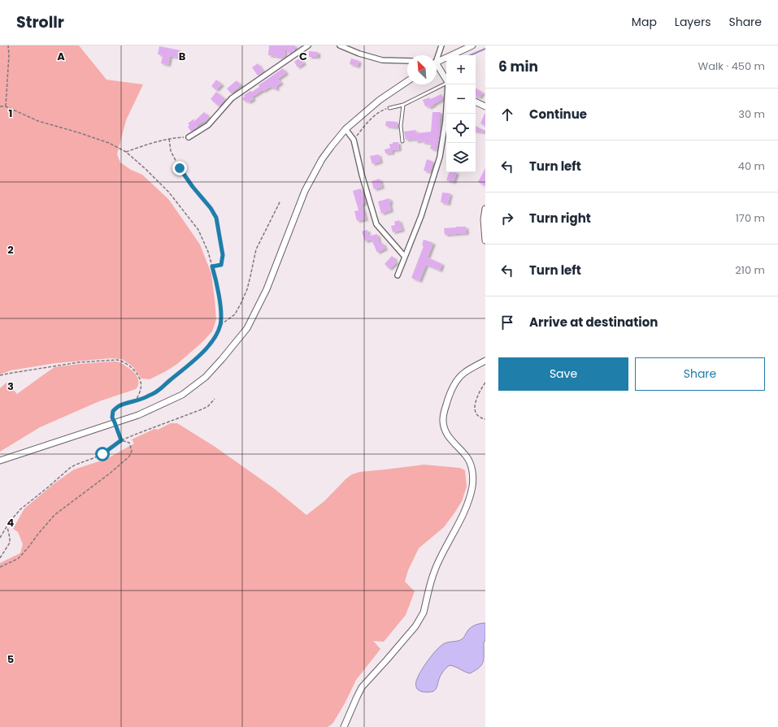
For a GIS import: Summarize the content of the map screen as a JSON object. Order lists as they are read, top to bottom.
{
  "north": "top left",
  "page": {
    "header": "Strollr",
    "nav": ["Map", "Layers", "Share"],
    "heading": ["6 min", "Walk · 450 m"],
    "map_buttons": ["+", "−"],
    "list": [
      ["Continue", "30 m"],
      ["Turn left", "40 m"],
      ["Turn right", "170 m"],
      ["Turn left", "210 m"],
      "Arrive at destination"
    ],
    "buttons": ["Save", "Share"]
  },
  "grid": {
    "columns": ["A", "B", "C"],
    "rows": [
      "1",
      "2",
      "3",
      "4",
      "5"
    ]
  }
}
